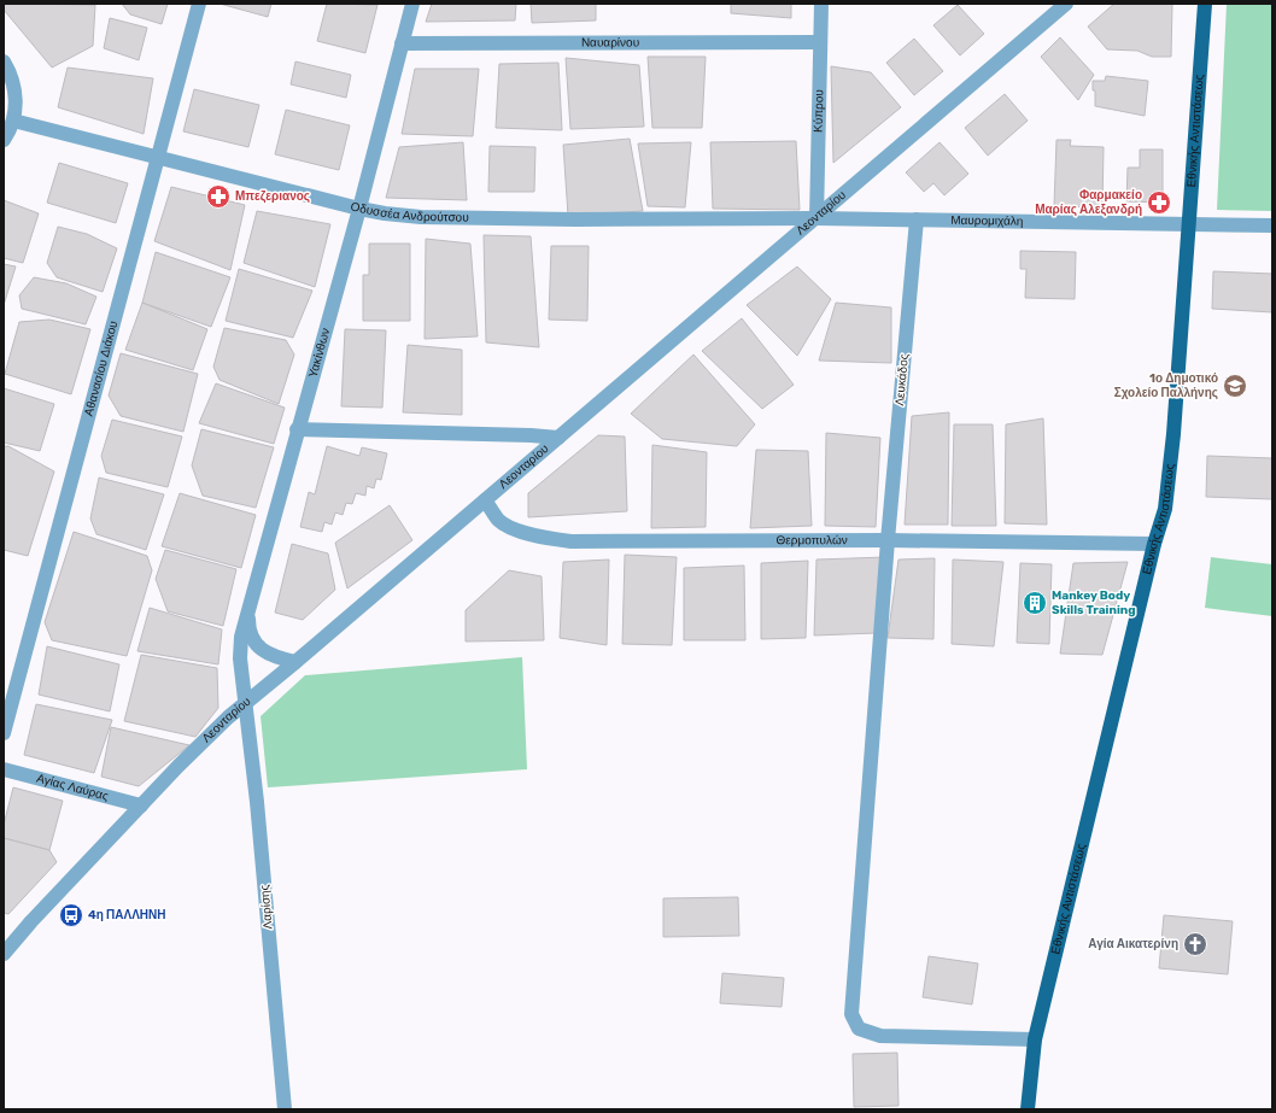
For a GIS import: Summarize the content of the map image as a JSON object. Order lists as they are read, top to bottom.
{
  "streets": {
    "main road": ["Εθνικής Αντιστάσεως"],
    "street": [
      "Ναυαρίνου",
      "Κύπρου",
      "Οδυσσέα Ανδρούτσου",
      "Λεονταρίου",
      "Μαυρομιχάλη",
      "Υακίνθων",
      "Αθανασίου Διάκου",
      "Λευκάδος",
      "Θερμοπυλών",
      "Αγίας Λαύρας",
      "Λαρίσης"
    ]
  },
  "crossings": [
    ["Ναυαρίνου", "Κύπρου"],
    ["Ναυαρίνου", "Υακίνθων"],
    ["Κύπρου", "Οδυσσέα Ανδρούτσου"],
    ["Κύπρου", "Λεονταρίου"],
    ["Κύπρου", "Μαυρομιχάλη"],
    ["Εθνικής Αντιστάσεως", "Μαυρομιχάλη"],
    ["Εθνικής Αντιστάσεως", "Λευκάδος"],
    ["Εθνικής Αντιστάσεως", "Θερμοπυλών"],
    ["Οδυσσέα Ανδρούτσου", "Λεονταρίου"],
    ["Οδυσσέα Ανδρούτσου", "Μαυρομιχάλη"],
    ["Οδυσσέα Ανδρούτσου", "Υακίνθων"],
    ["Οδυσσέα Ανδρούτσου", "Αθανασίου Διάκου"],
    ["Λεονταρίου", "Μαυρομιχάλη"],
    ["Λεονταρίου", "Υακίνθων"],
    ["Λεονταρίου", "Θερμοπυλών"],
    ["Λεονταρίου", "Αγίας Λαύρας"],
    ["Λεονταρίου", "Λαρίσης"],
    ["Μαυρομιχάλη", "Λευκάδος"],
    ["Υακίνθων", "Λαρίσης"],
    ["Λευκάδος", "Θερμοπυλών"]
  ],
  "places": {
    "pharmacy": ["Μπεζεριανος", "Φαρμακείο Μαρίας Αλεξανδρή"],
    "school or university": ["1ο Δημοτικό Σχολείο Παλλήνης"],
    "building": ["Mankey Body Skills Training"],
    "bus stop": ["4η ΠΑΛΛΗΝΗ"],
    "church": ["Αγία Αικατερίνη"]
  }
}
